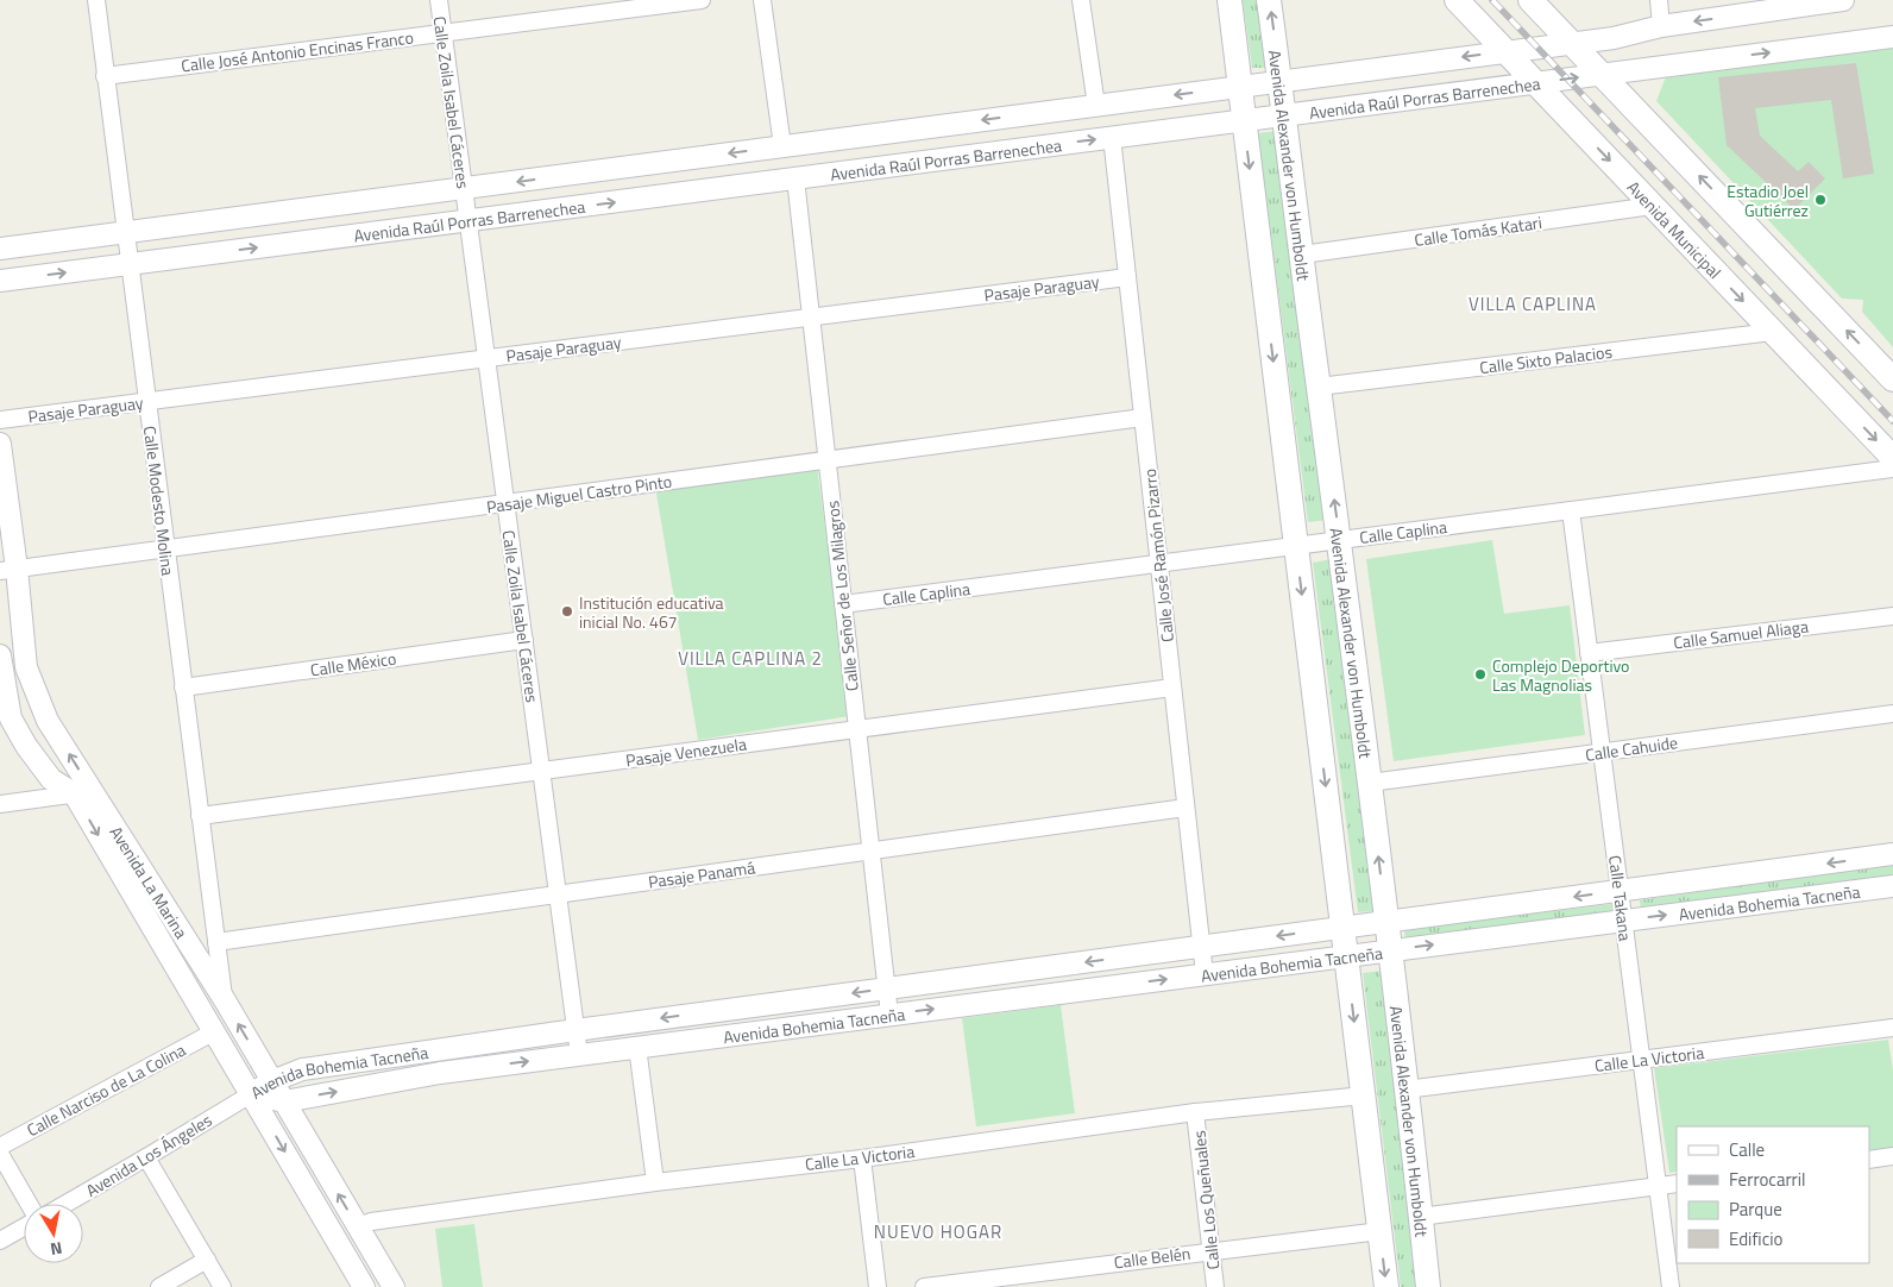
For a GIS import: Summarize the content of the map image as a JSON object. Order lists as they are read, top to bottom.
{
  "streets": {
    "main road": ["Avenida Alexander von Humboldt", "Avenida Municipal"],
    "street": [
      "Calle José Antonio Encinas Franco",
      "Avenida Raúl Porras Barrenechea",
      "Calle Zoila Isabel Cáceres",
      "Calle Tomás Katari",
      "Pasaje Paraguay",
      "Calle Sixto Palacios",
      "Pasaje Miguel Castro Pinto",
      "Calle Modesto Molina",
      "Calle Caplina",
      "Calle José Ramón Pizarro",
      "Calle Señor de Los Milagros",
      "Calle Samuel Aliaga",
      "Calle México",
      "Calle Cahuide",
      "Pasaje Venezuela",
      "Pasaje Panamá",
      "Avenida La Marina",
      "Calle Takana",
      "Avenida Bohemia Tacneña",
      "Calle La Victoria",
      "Calle Narciso de La Colina",
      "Avenida Los Ángeles",
      "Calle Los Queñuales",
      "Calle Belén"
    ]
  },
  "crossings": [
    ["Calle José Antonio Encinas Franco", "Calle Zoila Isabel Cáceres"],
    ["Calle José Antonio Encinas Franco", "Calle Modesto Molina"],
    ["Avenida Raúl Porras Barrenechea", "Calle Zoila Isabel Cáceres"],
    ["Avenida Raúl Porras Barrenechea", "Avenida Alexander von Humboldt"],
    ["Avenida Raúl Porras Barrenechea", "Avenida Municipal"],
    ["Avenida Raúl Porras Barrenechea", "Calle Modesto Molina"],
    ["Avenida Raúl Porras Barrenechea", "Calle José Ramón Pizarro"],
    ["Avenida Raúl Porras Barrenechea", "Calle Señor de Los Milagros"],
    ["Calle Zoila Isabel Cáceres", "Pasaje Paraguay"],
    ["Calle Zoila Isabel Cáceres", "Pasaje Miguel Castro Pinto"],
    ["Calle Zoila Isabel Cáceres", "Calle México"],
    ["Calle Zoila Isabel Cáceres", "Pasaje Venezuela"],
    ["Calle Zoila Isabel Cáceres", "Pasaje Panamá"],
    ["Calle Zoila Isabel Cáceres", "Avenida Bohemia Tacneña"],
    ["Avenida Alexander von Humboldt", "Calle Tomás Katari"],
    ["Avenida Alexander von Humboldt", "Calle Sixto Palacios"],
    ["Avenida Alexander von Humboldt", "Calle Caplina"],
    ["Avenida Alexander von Humboldt", "Calle Cahuide"],
    ["Avenida Alexander von Humboldt", "Avenida Bohemia Tacneña"],
    ["Avenida Alexander von Humboldt", "Calle La Victoria"],
    ["Avenida Municipal", "Calle Tomás Katari"],
    ["Avenida Municipal", "Calle Sixto Palacios"],
    ["Pasaje Paraguay", "Calle Modesto Molina"],
    ["Pasaje Paraguay", "Calle José Ramón Pizarro"],
    ["Pasaje Paraguay", "Calle Señor de Los Milagros"],
    ["Pasaje Miguel Castro Pinto", "Calle Modesto Molina"],
    ["Pasaje Miguel Castro Pinto", "Calle José Ramón Pizarro"],
    ["Pasaje Miguel Castro Pinto", "Calle Señor de Los Milagros"],
    ["Pasaje Miguel Castro Pinto", "Avenida La Marina"],
    ["Calle Modesto Molina", "Calle México"],
    ["Calle Modesto Molina", "Pasaje Venezuela"],
    ["Calle Modesto Molina", "Pasaje Panamá"],
    ["Calle Modesto Molina", "Avenida La Marina"],
    ["Calle Caplina", "Calle José Ramón Pizarro"],
    ["Calle Caplina", "Calle Señor de Los Milagros"],
    ["Calle Caplina", "Calle Takana"],
    ["Calle José Ramón Pizarro", "Pasaje Venezuela"],
    ["Calle José Ramón Pizarro", "Pasaje Panamá"],
    ["Calle José Ramón Pizarro", "Avenida Bohemia Tacneña"],
    ["Calle Señor de Los Milagros", "Pasaje Venezuela"],
    ["Calle Señor de Los Milagros", "Pasaje Panamá"],
    ["Calle Señor de Los Milagros", "Avenida Bohemia Tacneña"],
    ["Calle Samuel Aliaga", "Calle Takana"],
    ["Calle Cahuide", "Calle Takana"],
    ["Avenida La Marina", "Avenida Bohemia Tacneña"],
    ["Avenida La Marina", "Calle La Victoria"],
    ["Avenida La Marina", "Calle Narciso de La Colina"],
    ["Avenida La Marina", "Avenida Los Ángeles"],
    ["Calle Takana", "Avenida Bohemia Tacneña"],
    ["Calle Takana", "Calle La Victoria"],
    ["Avenida Bohemia Tacneña", "Avenida Los Ángeles"],
    ["Calle La Victoria", "Calle Los Queñuales"],
    ["Calle Los Queñuales", "Calle Belén"]
  ],
  "districts": ["VILLA CAPLINA", "VILLA CAPLINA 2", "NUEVO HOGAR"],
  "places": ["Estadio Joel Gutiérrez", "Institución educativa inicial No. 467", "Complejo Deportivo Las Magnolias"],
  "legend": [
    "Calle",
    "Ferrocarril",
    "Parque",
    "Edificio"
  ],
  "north": "bottom"
}
